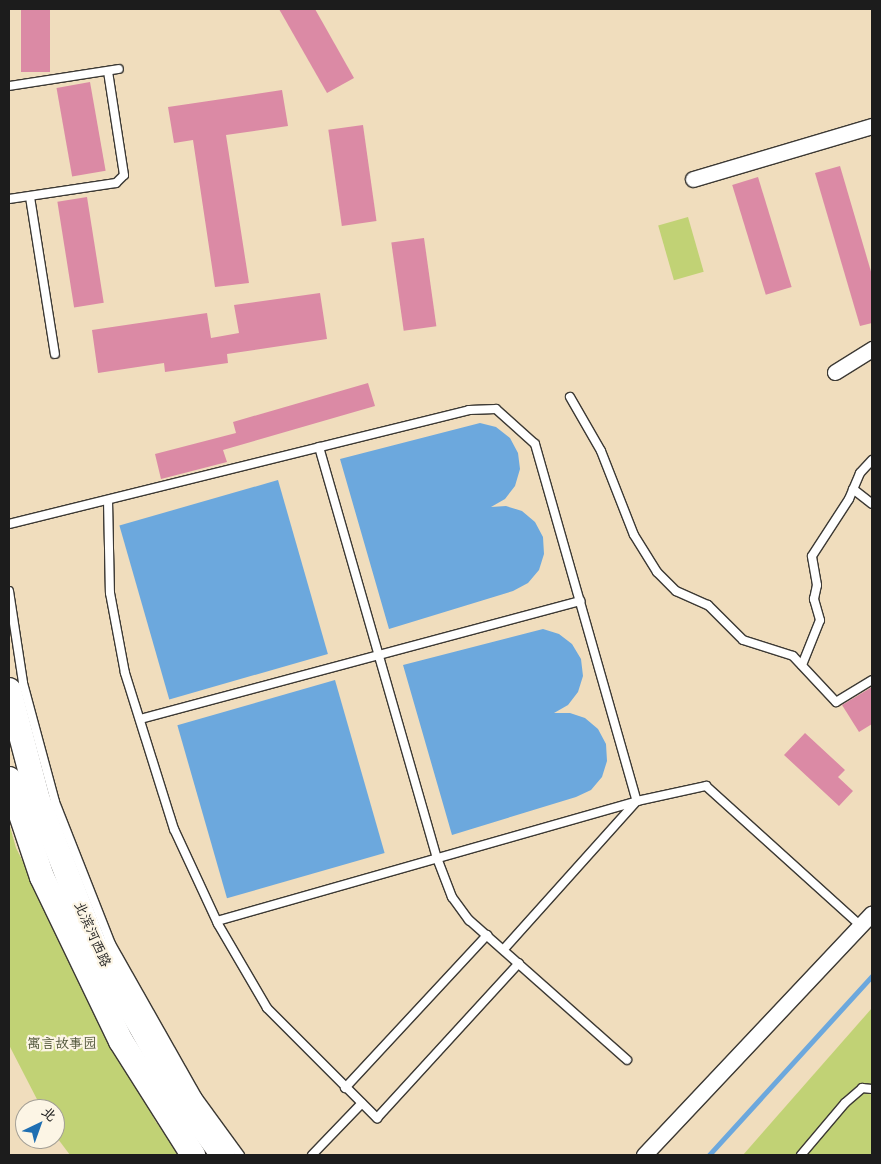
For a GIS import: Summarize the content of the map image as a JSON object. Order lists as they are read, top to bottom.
{
  "streets": {
    "main road": ["北滨河西路"]
  },
  "parks": ["寓言故事园"],
  "north": "top right"
}
